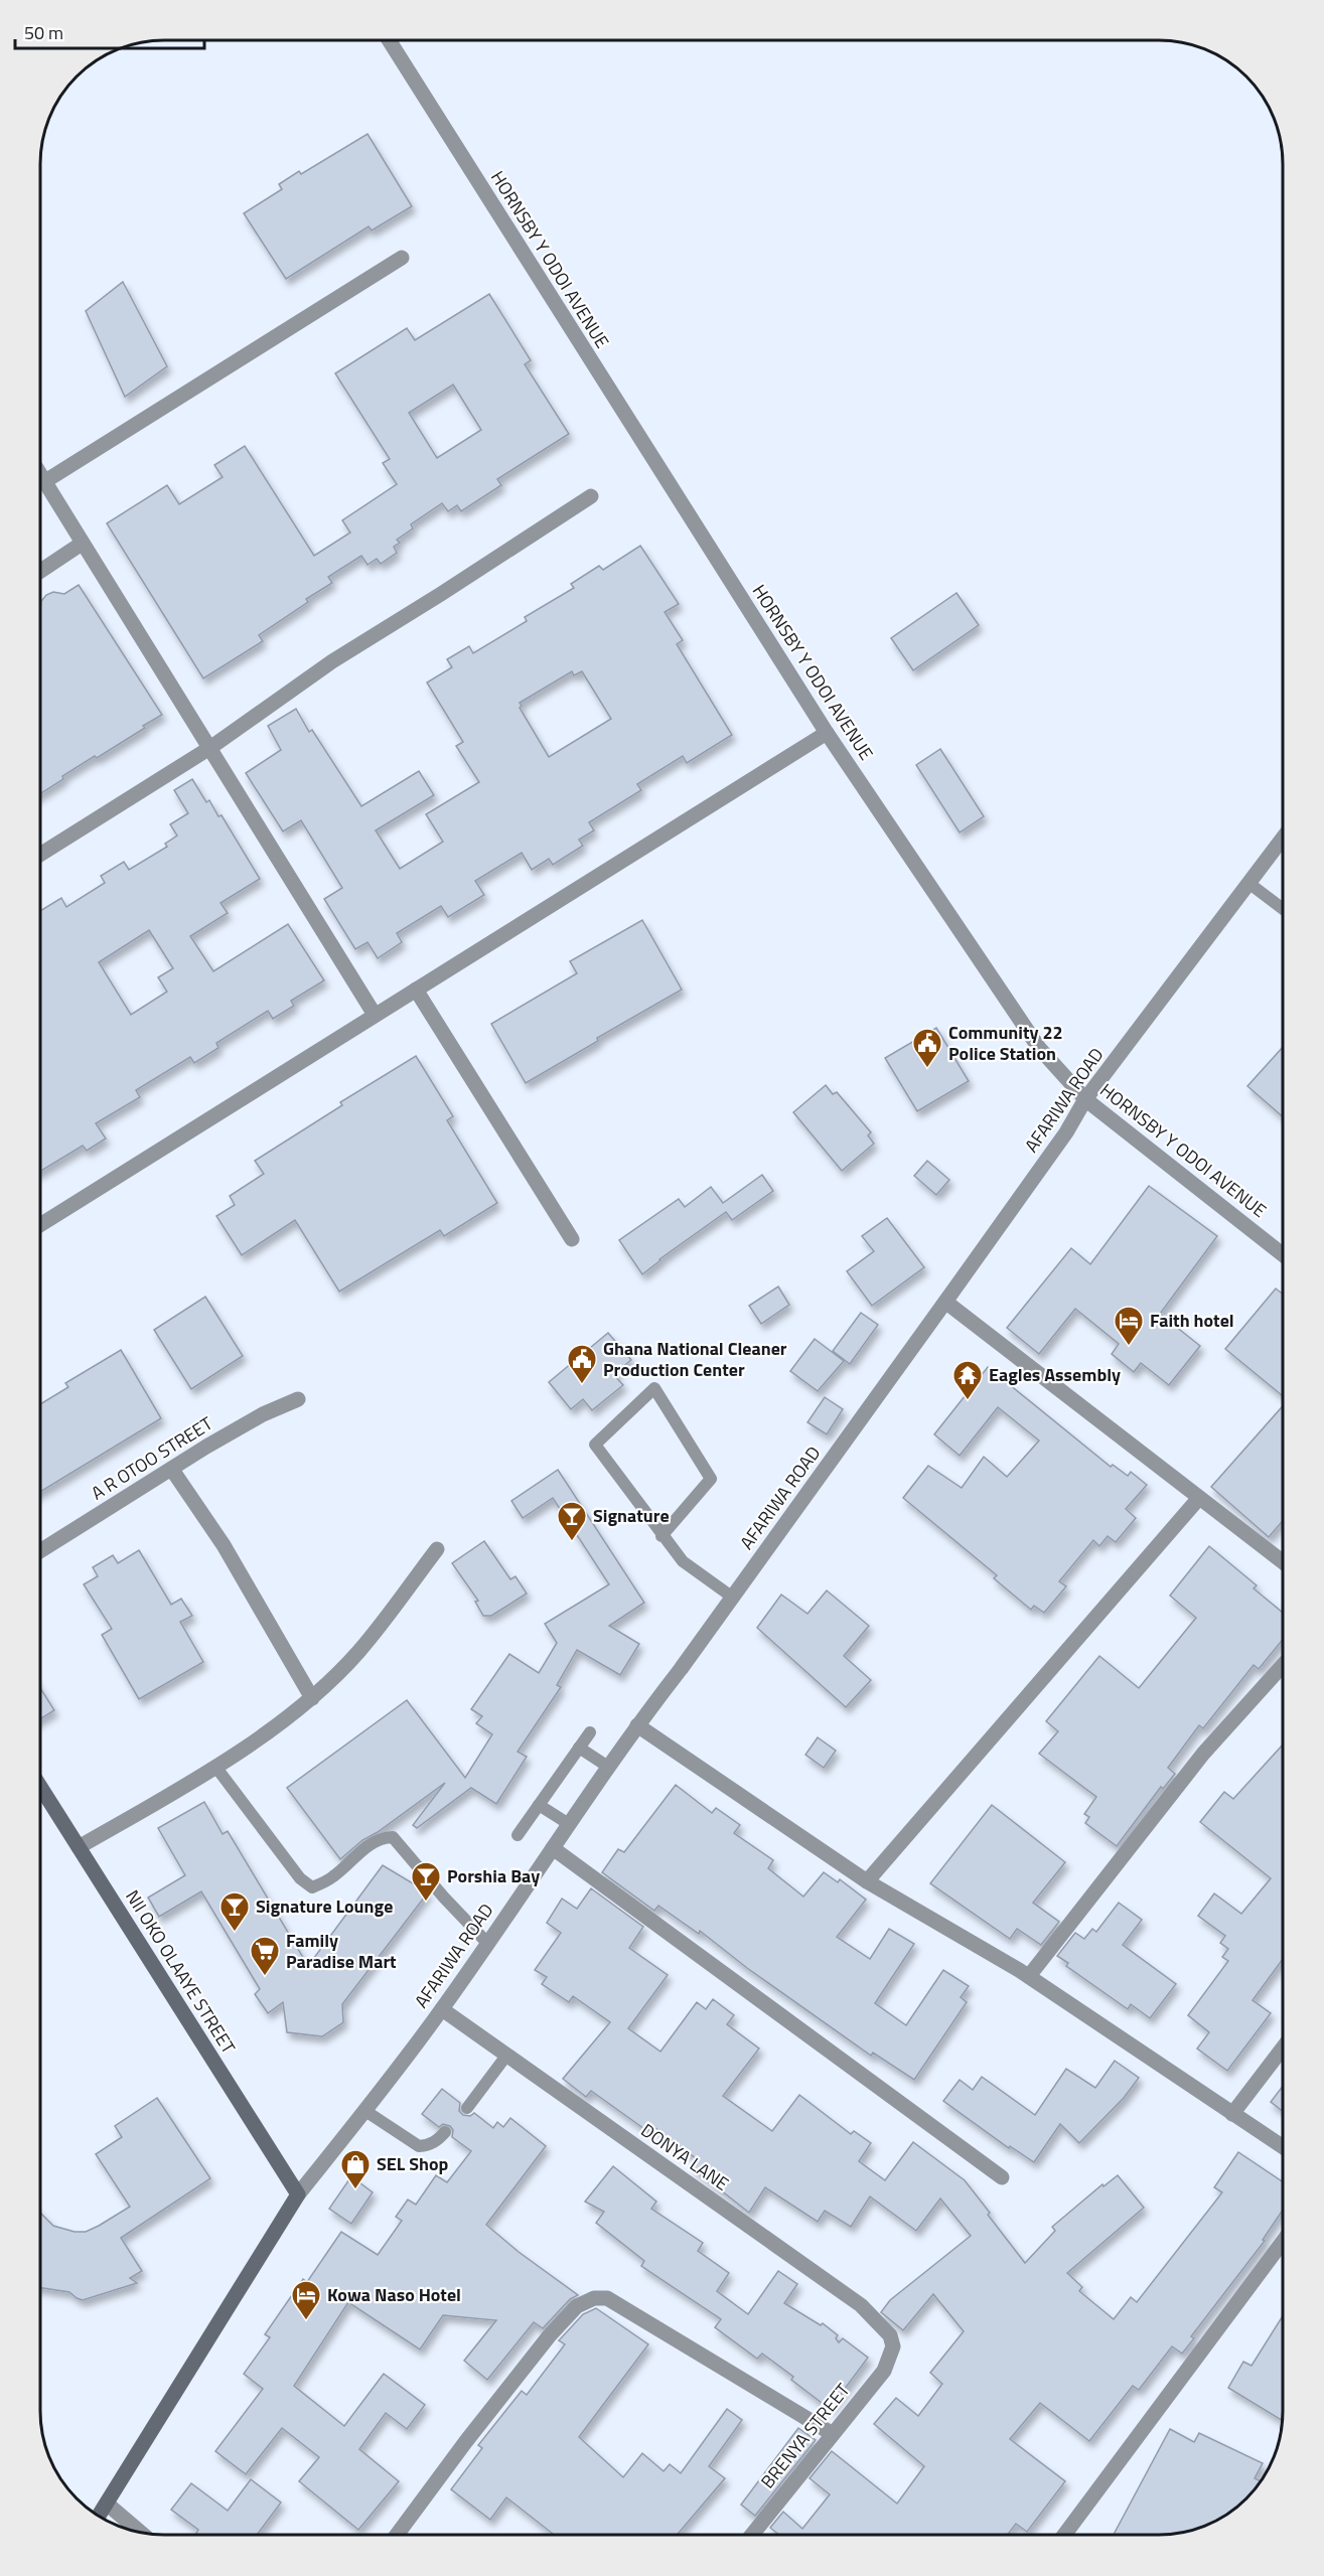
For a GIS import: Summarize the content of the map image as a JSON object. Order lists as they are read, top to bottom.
{
  "streets": {
    "street": [
      "HORNSBY Y ODOI AVENUE",
      "AFARIWA ROAD",
      "A R OTOO STREET",
      "NII OKO OLAAYE STREET",
      "DONYA LANE",
      "BRENYA STREET"
    ]
  },
  "crossings": [
    ["HORNSBY Y ODOI AVENUE", "AFARIWA ROAD"],
    ["AFARIWA ROAD", "NII OKO OLAAYE STREET"],
    ["AFARIWA ROAD", "DONYA LANE"],
    ["DONYA LANE", "BRENYA STREET"]
  ],
  "places": {
    "public building": ["Community 22 Police Station", "Ghana National Cleaner Production Center"],
    "hotel": ["Faith hotel", "Kowa Naso Hotel"],
    "temple": ["Eagles Assembly"],
    "bar": ["Signature", "Porshia Bay", "Signature Lounge"],
    "supermarket": ["Family Paradise Mart"],
    "shop": ["SEL Shop"]
  },
  "scale_bar": "50 m"
}
